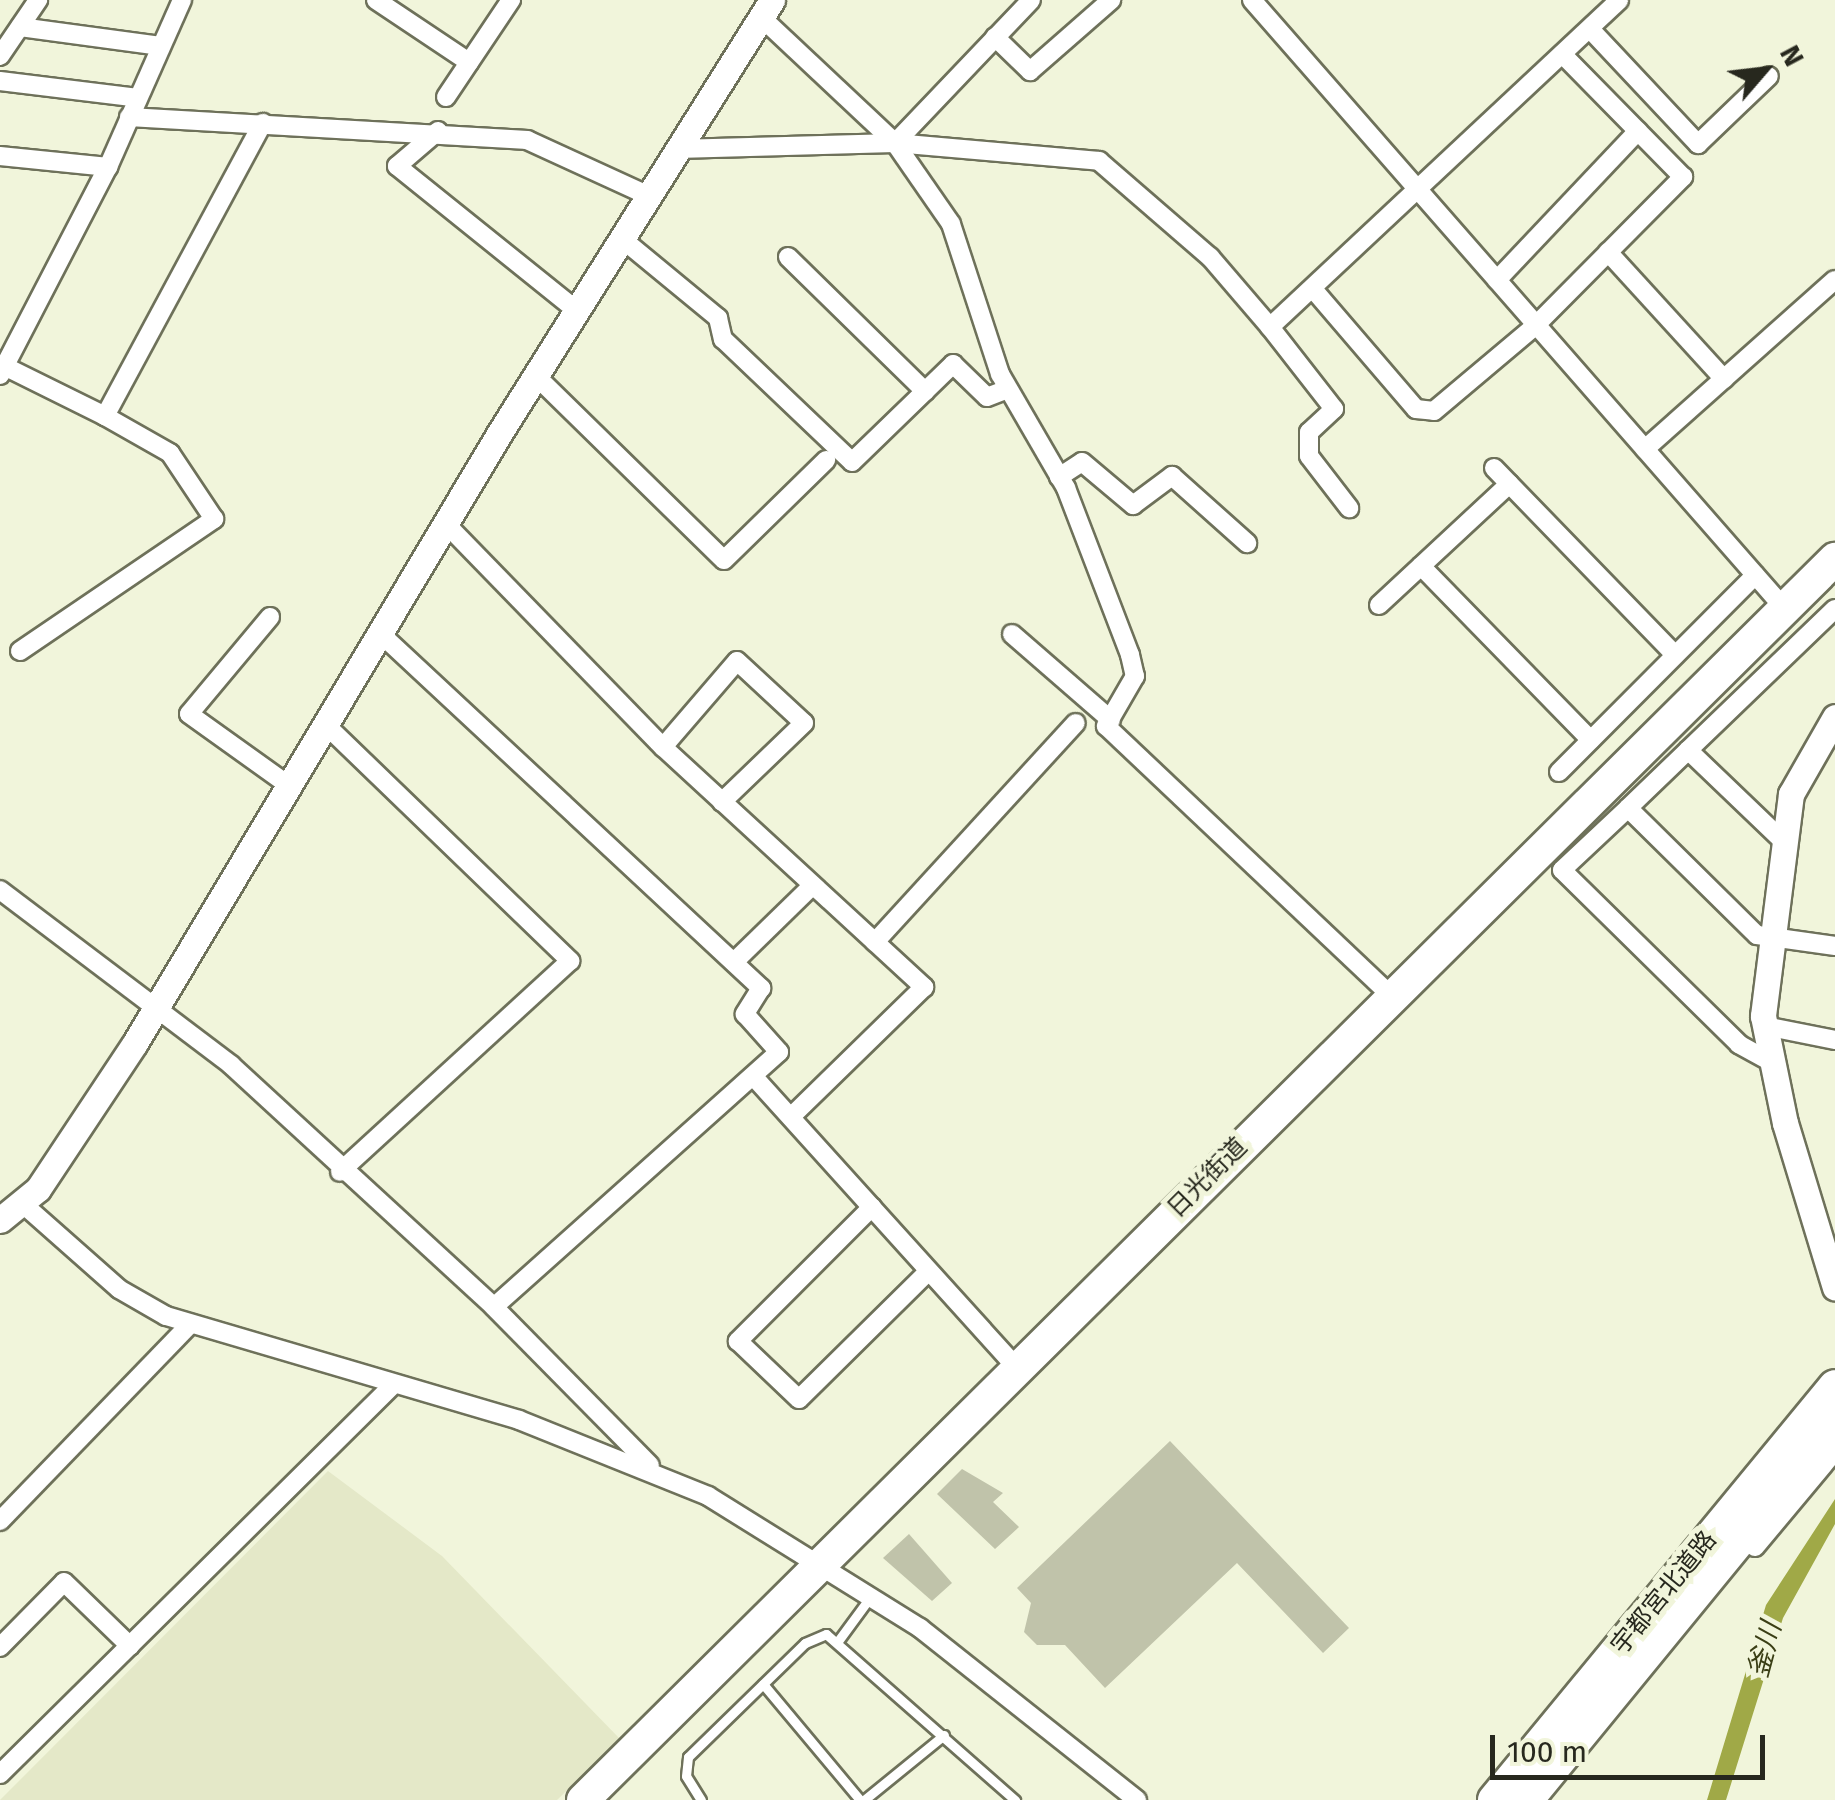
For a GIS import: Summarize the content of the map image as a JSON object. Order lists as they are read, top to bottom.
{
  "streets": {
    "highway": ["日光街道", "宇都宮北道路"]
  },
  "water": ["釜川"],
  "scale_bar": "100 m",
  "north": "top right"
}
